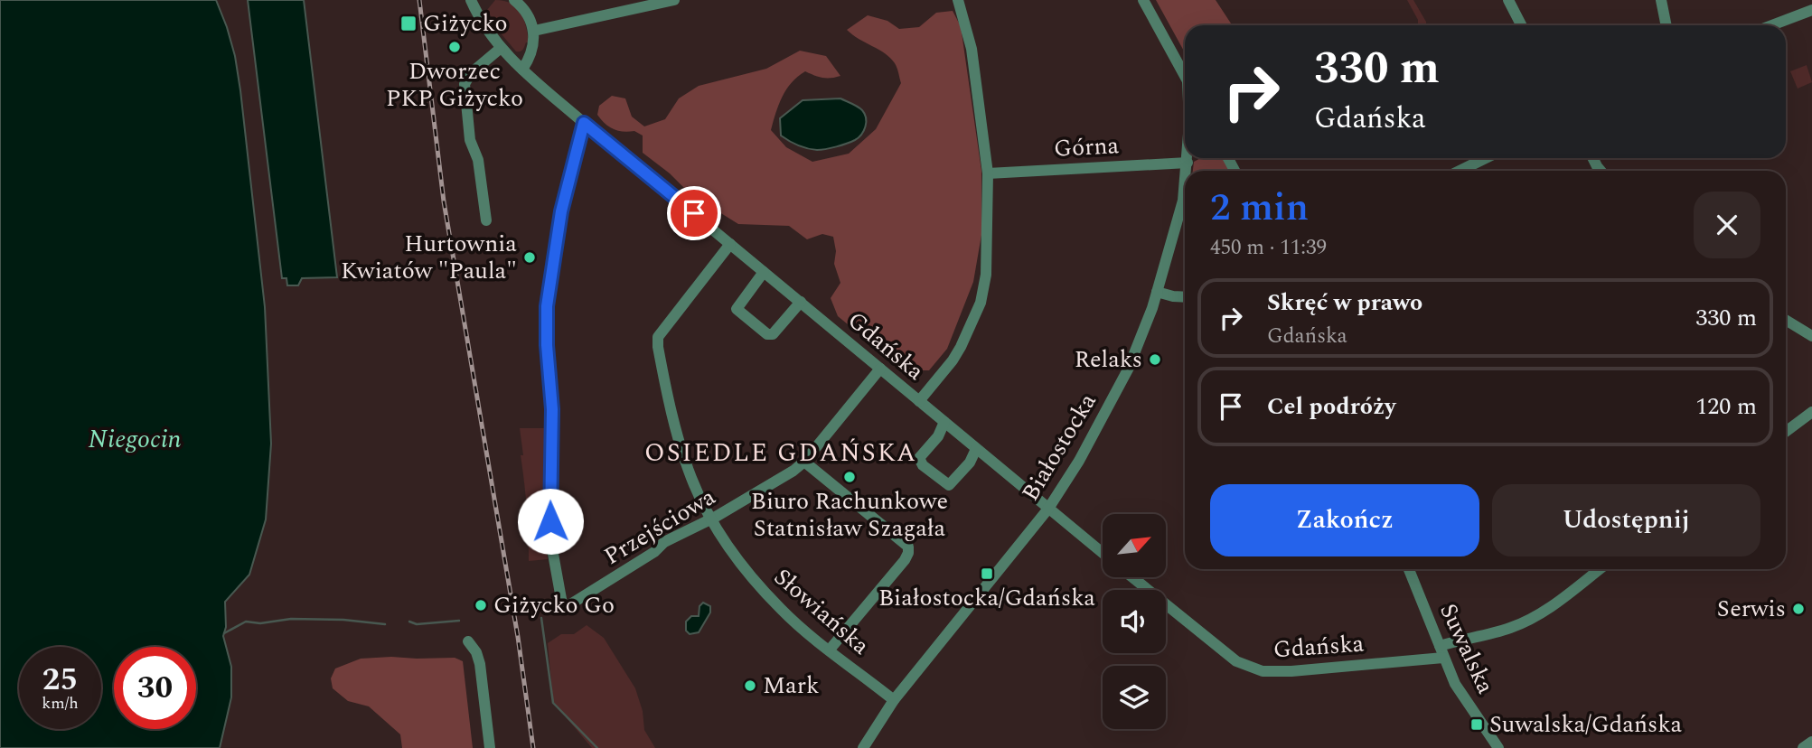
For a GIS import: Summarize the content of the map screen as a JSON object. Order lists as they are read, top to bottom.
{
  "streets": {
    "street": [
      "Górna",
      "Gdańska",
      "Białostocka",
      "Przejściowa",
      "Słowiańska",
      "Suwalska"
    ]
  },
  "crossings": [
    ["Górna", "Białostocka"],
    ["Gdańska", "Białostocka"],
    ["Gdańska", "Przejściowa"],
    ["Gdańska", "Słowiańska"],
    ["Gdańska", "Suwalska"],
    ["Białostocka", "Słowiańska"],
    ["Przejściowa", "Słowiańska"]
  ],
  "districts": ["OSIEDLE GDAŃSKA"],
  "water": ["Niegocin"],
  "places": {
    "transit": ["Giżycko", "Białostocka/Gdańska", "Suwalska/Gdańska"],
    "other": [
      "Dworzec PKP Giżycko",
      "Hurtownia Kwiatów \"Paula\"",
      "Relaks",
      "Biuro Rachunkowe Statnisław Szagała",
      "Giżycko Go",
      "Serwis",
      "Mark"
    ]
  },
  "north": "top right",
  "page": {
    "turn": ["330 m", "Gdańska"],
    "heading": ["2 min", "450 m · 11:39"],
    "list": [
      {
        "name": "Skręć w prawo",
        "note": "Gdańska",
        "value": "330 m"
      },
      {
        "name": "Cel podróży",
        "value": "120 m"
      }
    ],
    "buttons": ["Zakończ", "Udostępnij"],
    "speed": "25 km/h",
    "limit": "30"
  }
}
